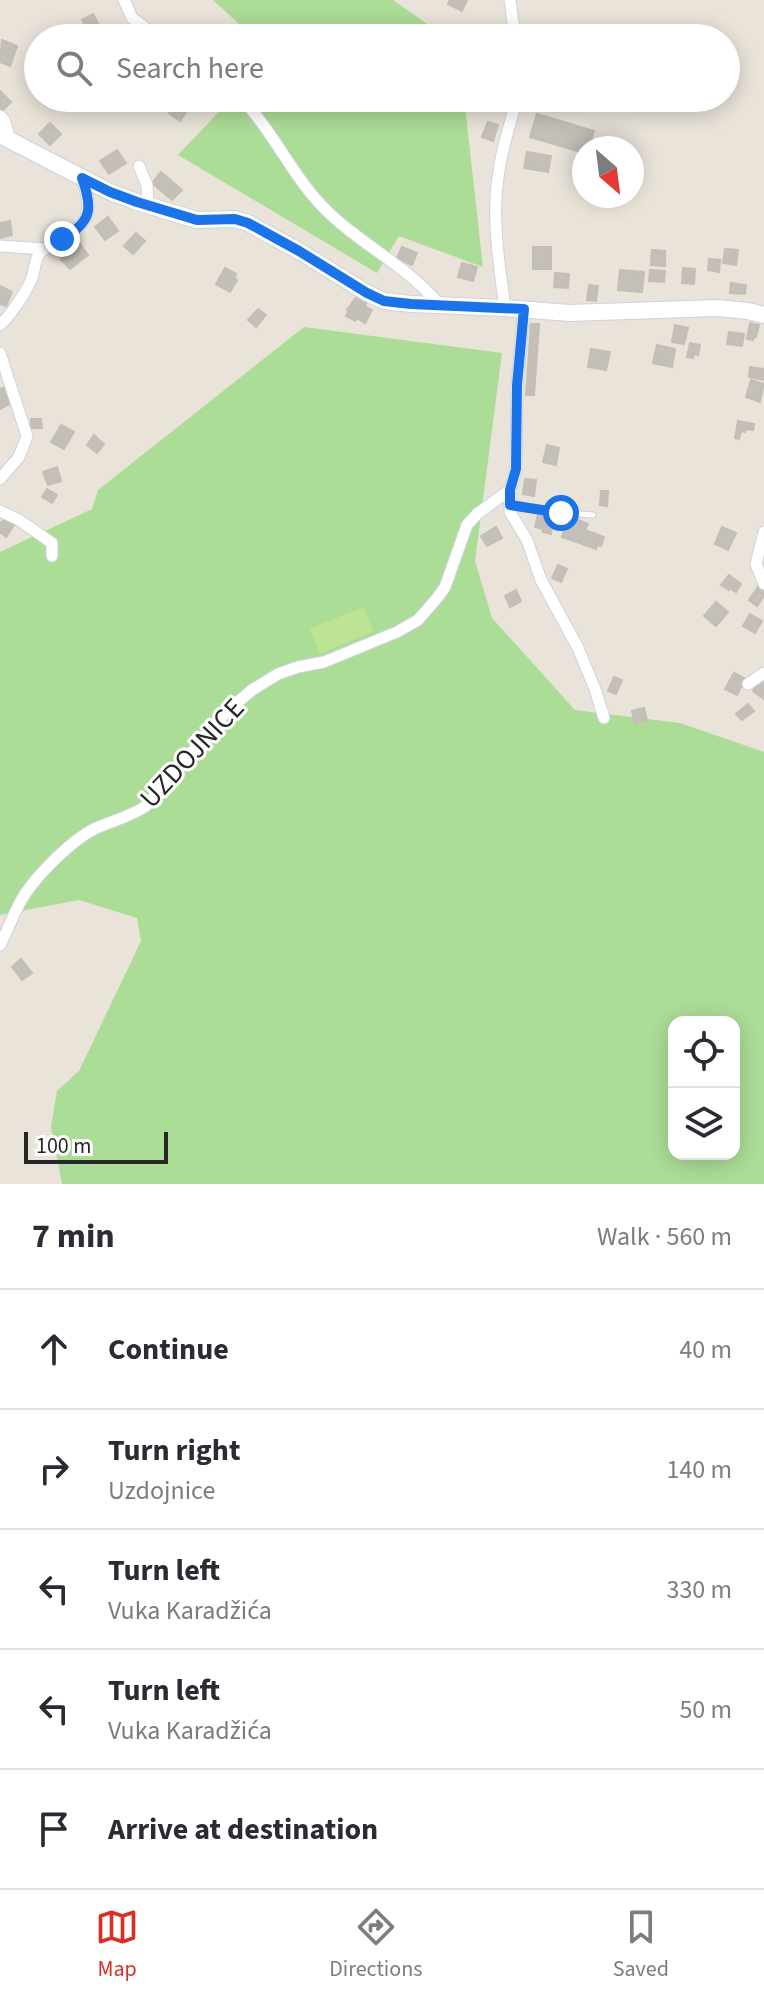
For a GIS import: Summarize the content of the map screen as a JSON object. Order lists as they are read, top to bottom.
{
  "streets": {
    "street": ["UZDOJNICE"]
  },
  "scale_bar": "100 m",
  "north": "bottom right",
  "page": {
    "search": "Search here",
    "scale": "100 m",
    "heading": ["7 min", "Walk · 560 m"],
    "list": [
      ["Continue", "40 m"],
      ["Turn right", "Uzdojnice", "140 m"],
      ["Turn left", "Vuka Karadžića", "330 m"],
      ["Turn left", "Vuka Karadžića", "50 m"],
      "Arrive at destination"
    ],
    "nav": ["Map", "Directions", "Saved"]
  }
}
